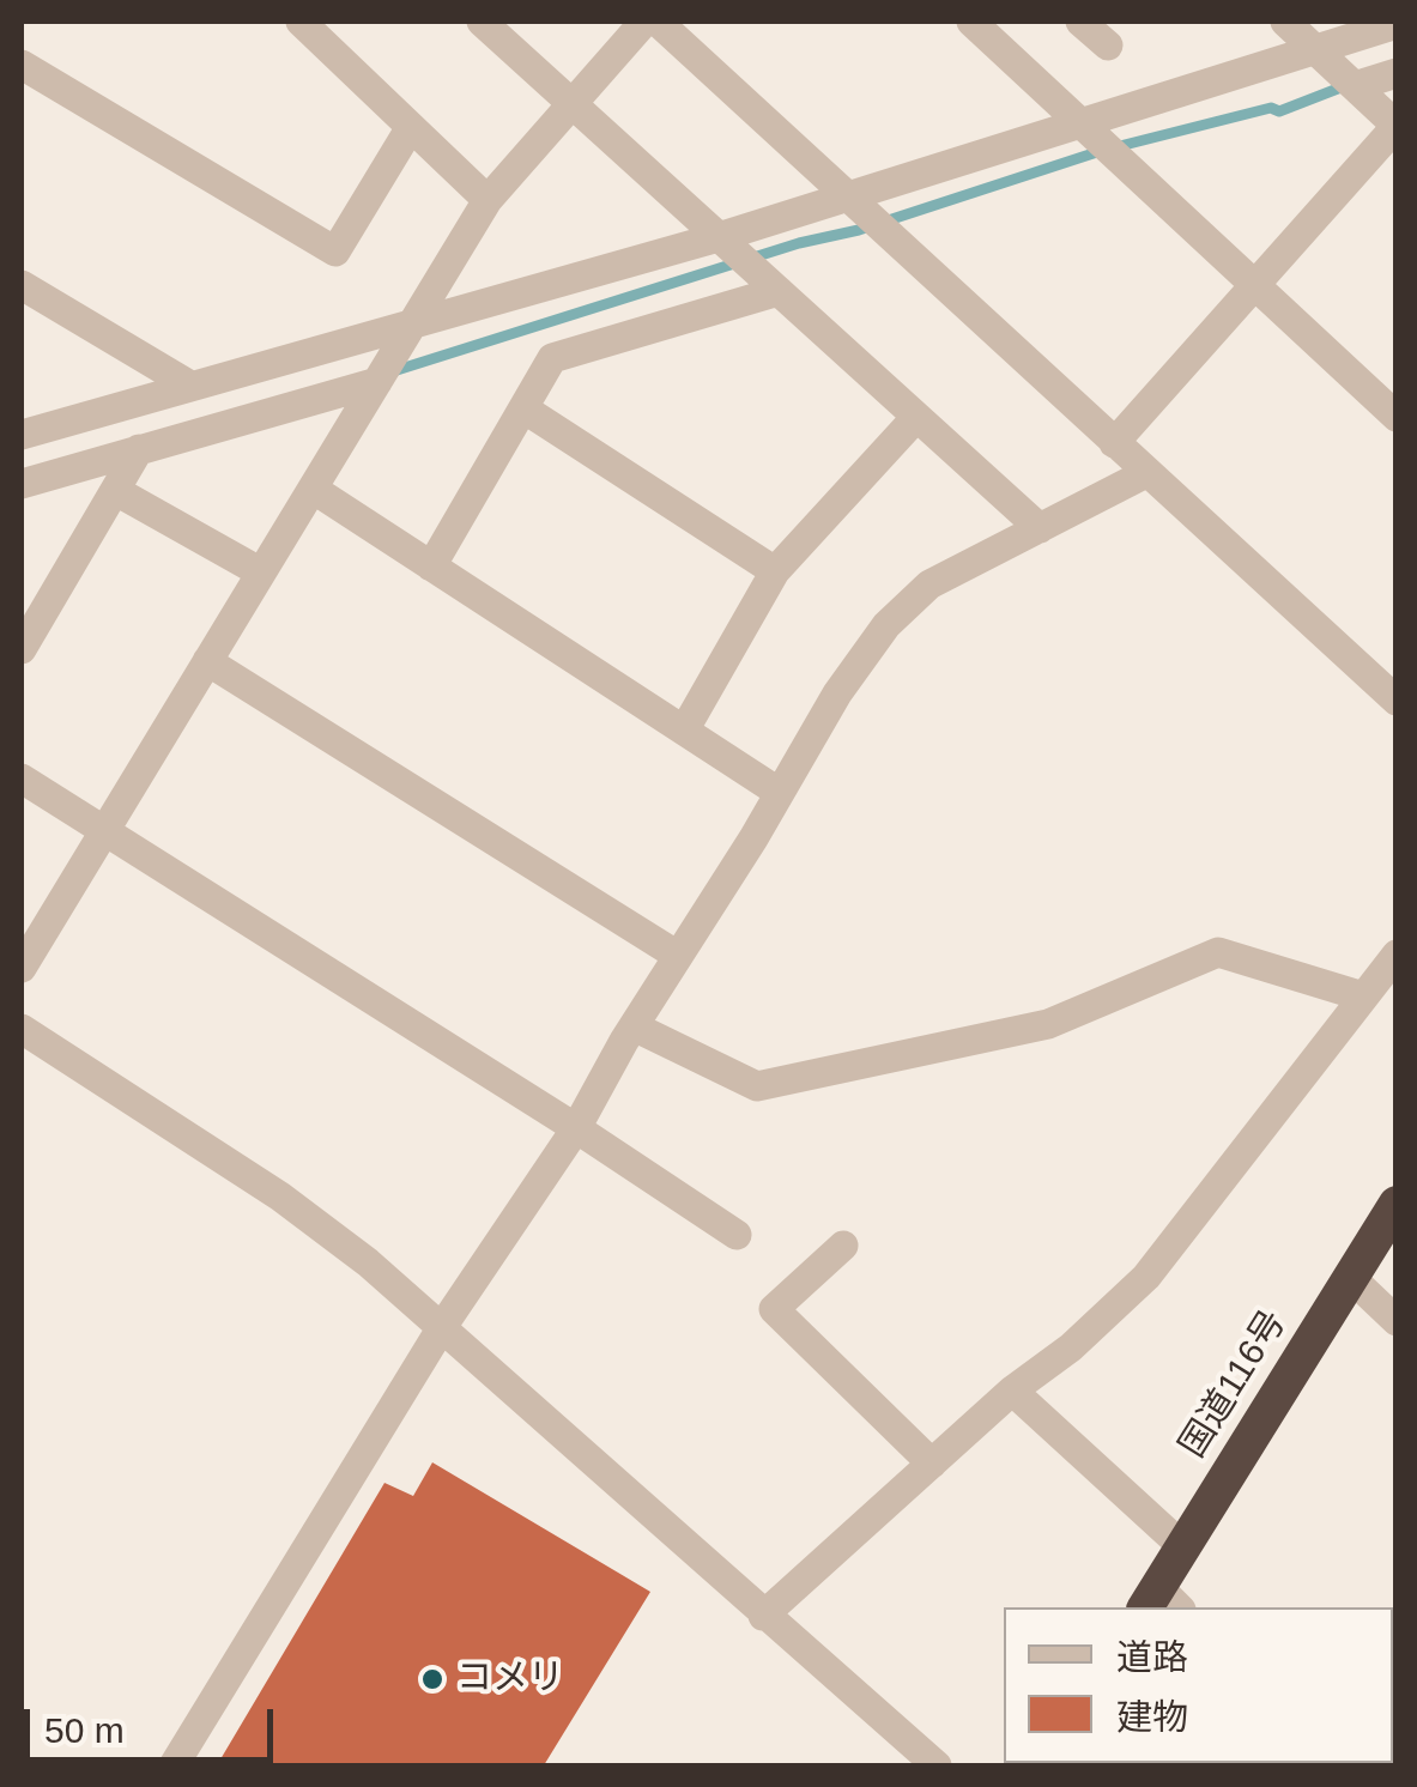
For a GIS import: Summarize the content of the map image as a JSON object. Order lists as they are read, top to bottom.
{
  "streets": {
    "highway": ["国道116号"]
  },
  "places": ["コメリ"],
  "legend": ["道路", "建物"],
  "scale_bar": "50 m"
}
